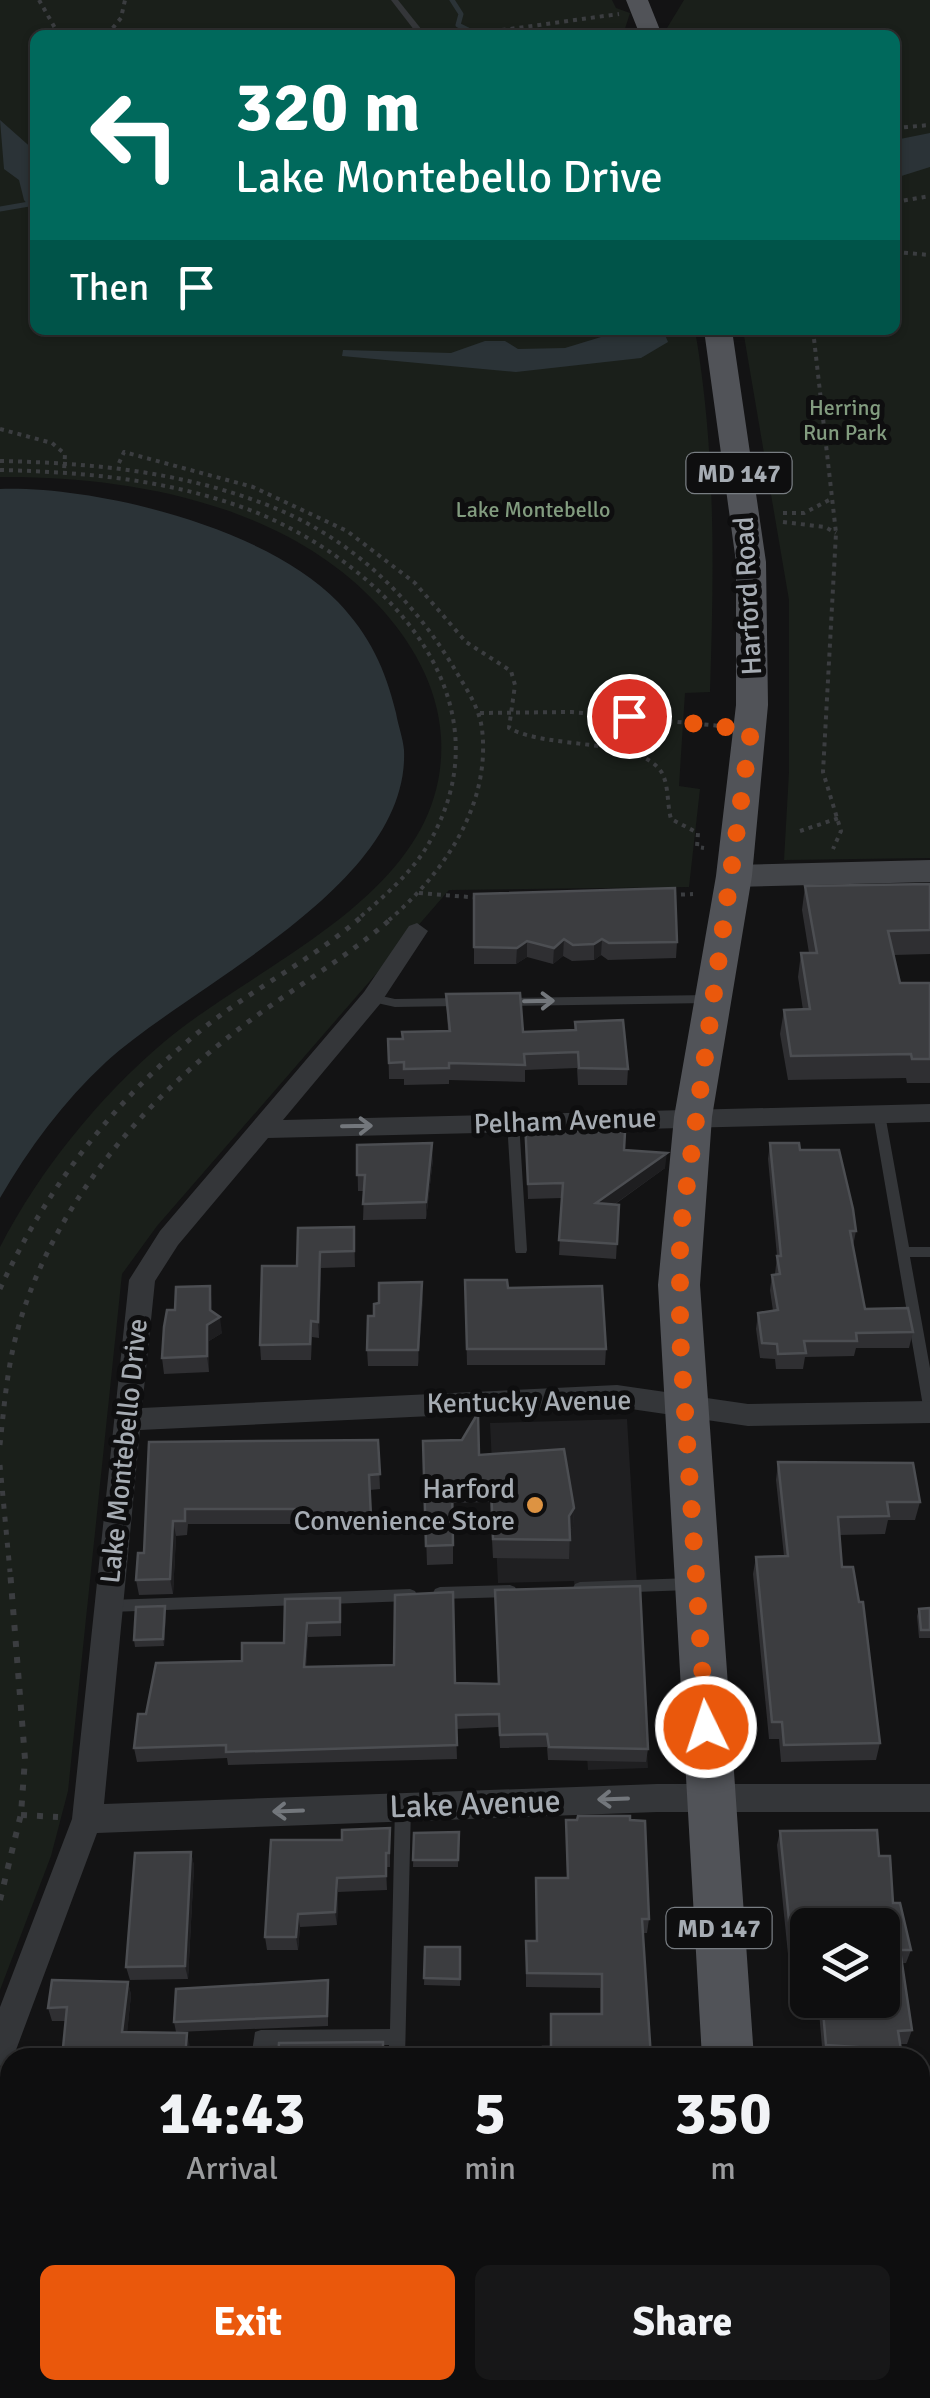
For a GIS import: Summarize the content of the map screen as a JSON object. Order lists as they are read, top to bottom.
{
  "streets": {
    "main road": ["MD 147", "Harford Road"],
    "street": [
      "Pelham Avenue",
      "Kentucky Avenue",
      "Lake Montebello Drive",
      "Lake Avenue"
    ]
  },
  "crossings": [
    ["Harford Road", "Pelham Avenue"],
    ["Harford Road", "Kentucky Avenue"],
    ["Harford Road", "Lake Avenue"],
    ["Pelham Avenue", "Lake Montebello Drive"],
    ["Kentucky Avenue", "Lake Montebello Drive"],
    ["Lake Montebello Drive", "Lake Avenue"]
  ],
  "one_way": ["Pelham Avenue", "Lake Avenue"],
  "parks": ["Herring Run Park", "Lake Montebello"],
  "places": ["Harford Convenience Store"],
  "page": {
    "turn": ["320 m", "Lake Montebello Drive"],
    "then": "Then",
    "eta": [
      "14:43",
      "Arrival",
      "5",
      "min",
      "350",
      "m"
    ],
    "buttons": ["Exit", "Share"]
  }
}
